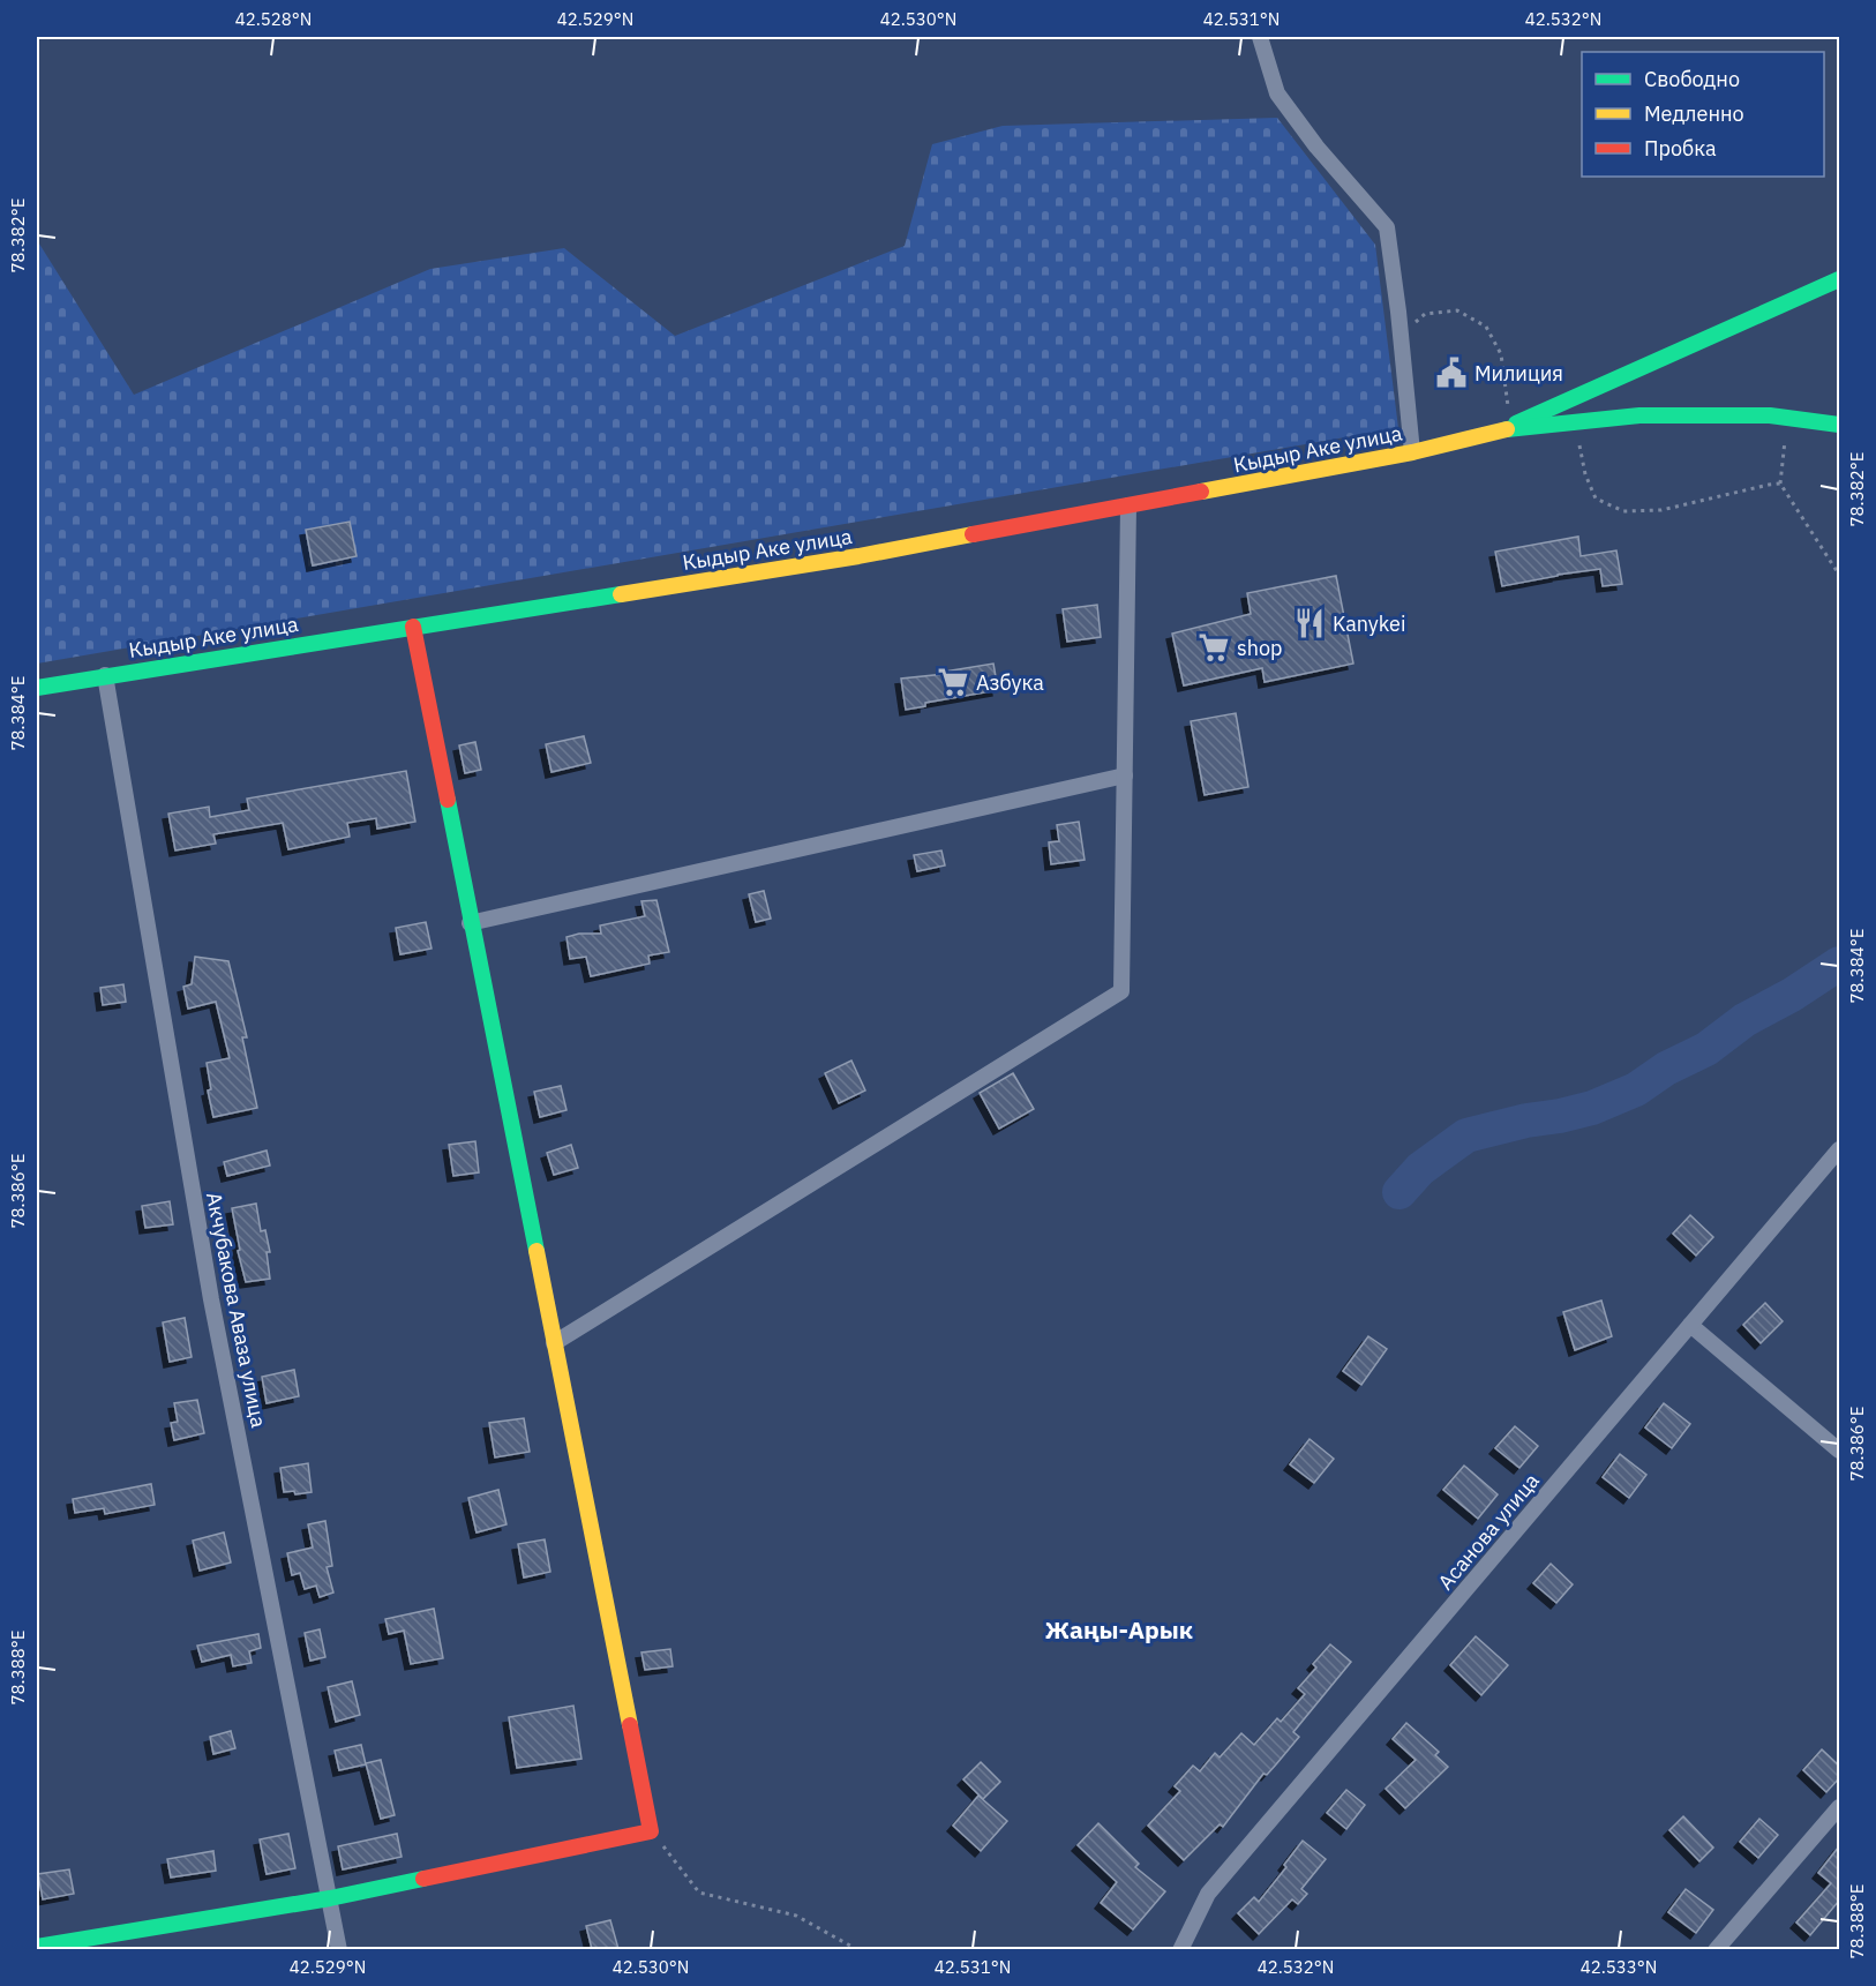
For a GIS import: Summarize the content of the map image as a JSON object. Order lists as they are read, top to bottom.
{
  "streets": {
    "main road": ["Кыдыр Аке улица"],
    "street": ["Акчубакова Аваза улица", "Асанова улица"]
  },
  "crossings": [
    ["Кыдыр Аке улица", "Акчубакова Аваза улица"]
  ],
  "districts": ["Жаңы-Арык"],
  "places": {
    "public building": ["Милиция"],
    "restaurant": ["Kanykei"],
    "supermarket": ["shop", "Азбука"]
  },
  "legend": ["Свободно", "Медленно", "Пробка"],
  "coordinates": [
    "42.528°N",
    "42.529°N",
    "42.530°N",
    "42.531°N",
    "42.532°N",
    "78.382°E",
    "78.384°E",
    "78.386°E",
    "78.388°E",
    "42.533°N"
  ]
}
